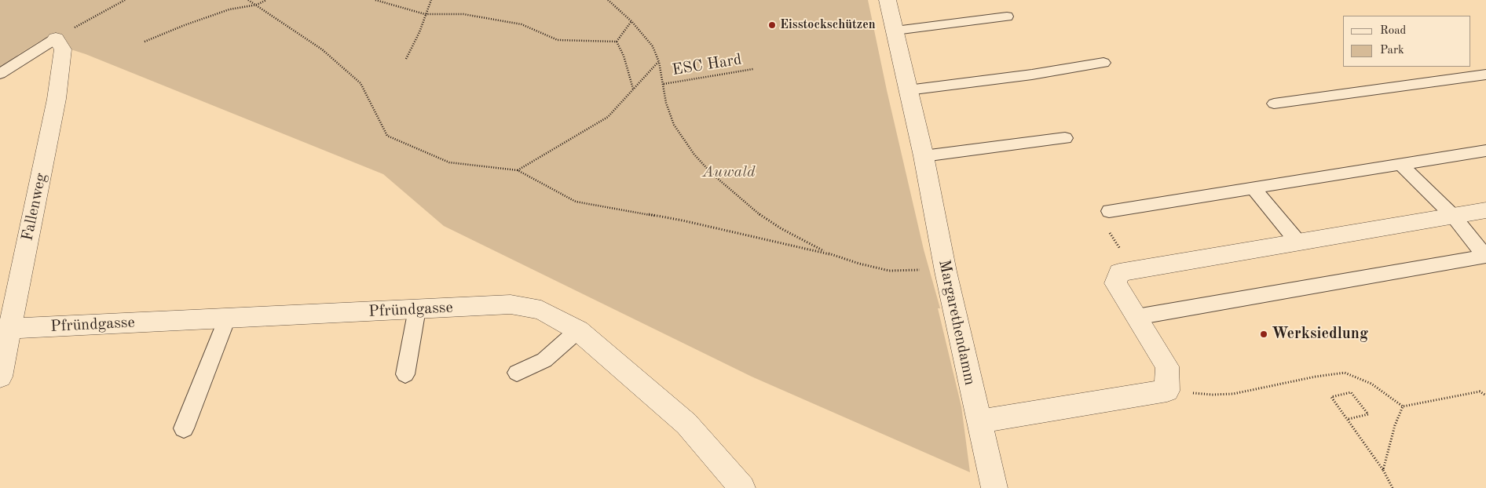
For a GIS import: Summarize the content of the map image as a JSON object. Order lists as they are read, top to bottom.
{
  "streets": {
    "street": ["Fallenweg", "Pfründgasse", "Margarethendamm"],
    "path": ["ESC Hard"]
  },
  "crossings": [
    ["Fallenweg", "Pfründgasse"]
  ],
  "parks": ["Auwald"],
  "places": ["Eisstockschützen", "Werksiedlung"],
  "legend": ["Road", "Park"]
}
